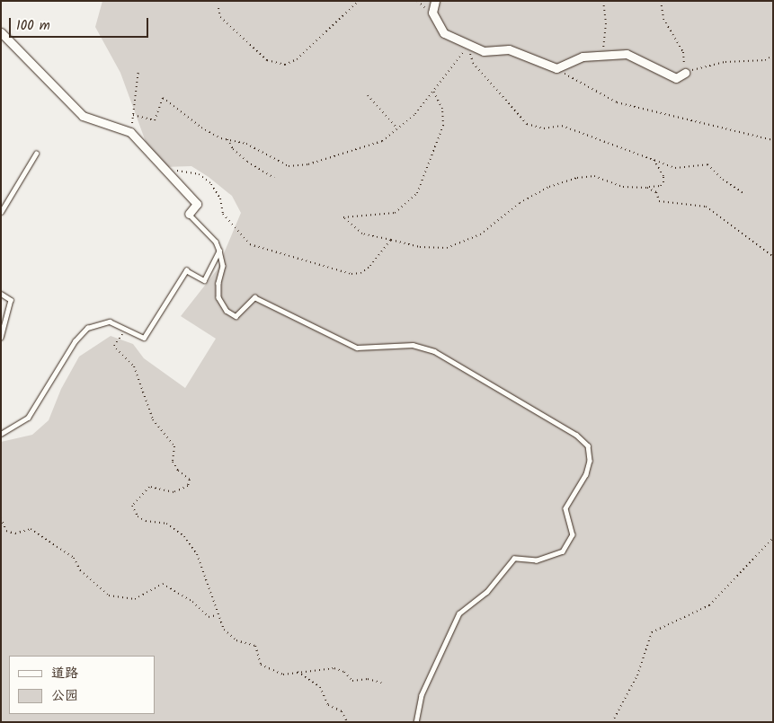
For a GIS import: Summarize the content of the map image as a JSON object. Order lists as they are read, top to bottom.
{
  "legend": ["道路", "公园"],
  "scale_bar": "100 m"
}
